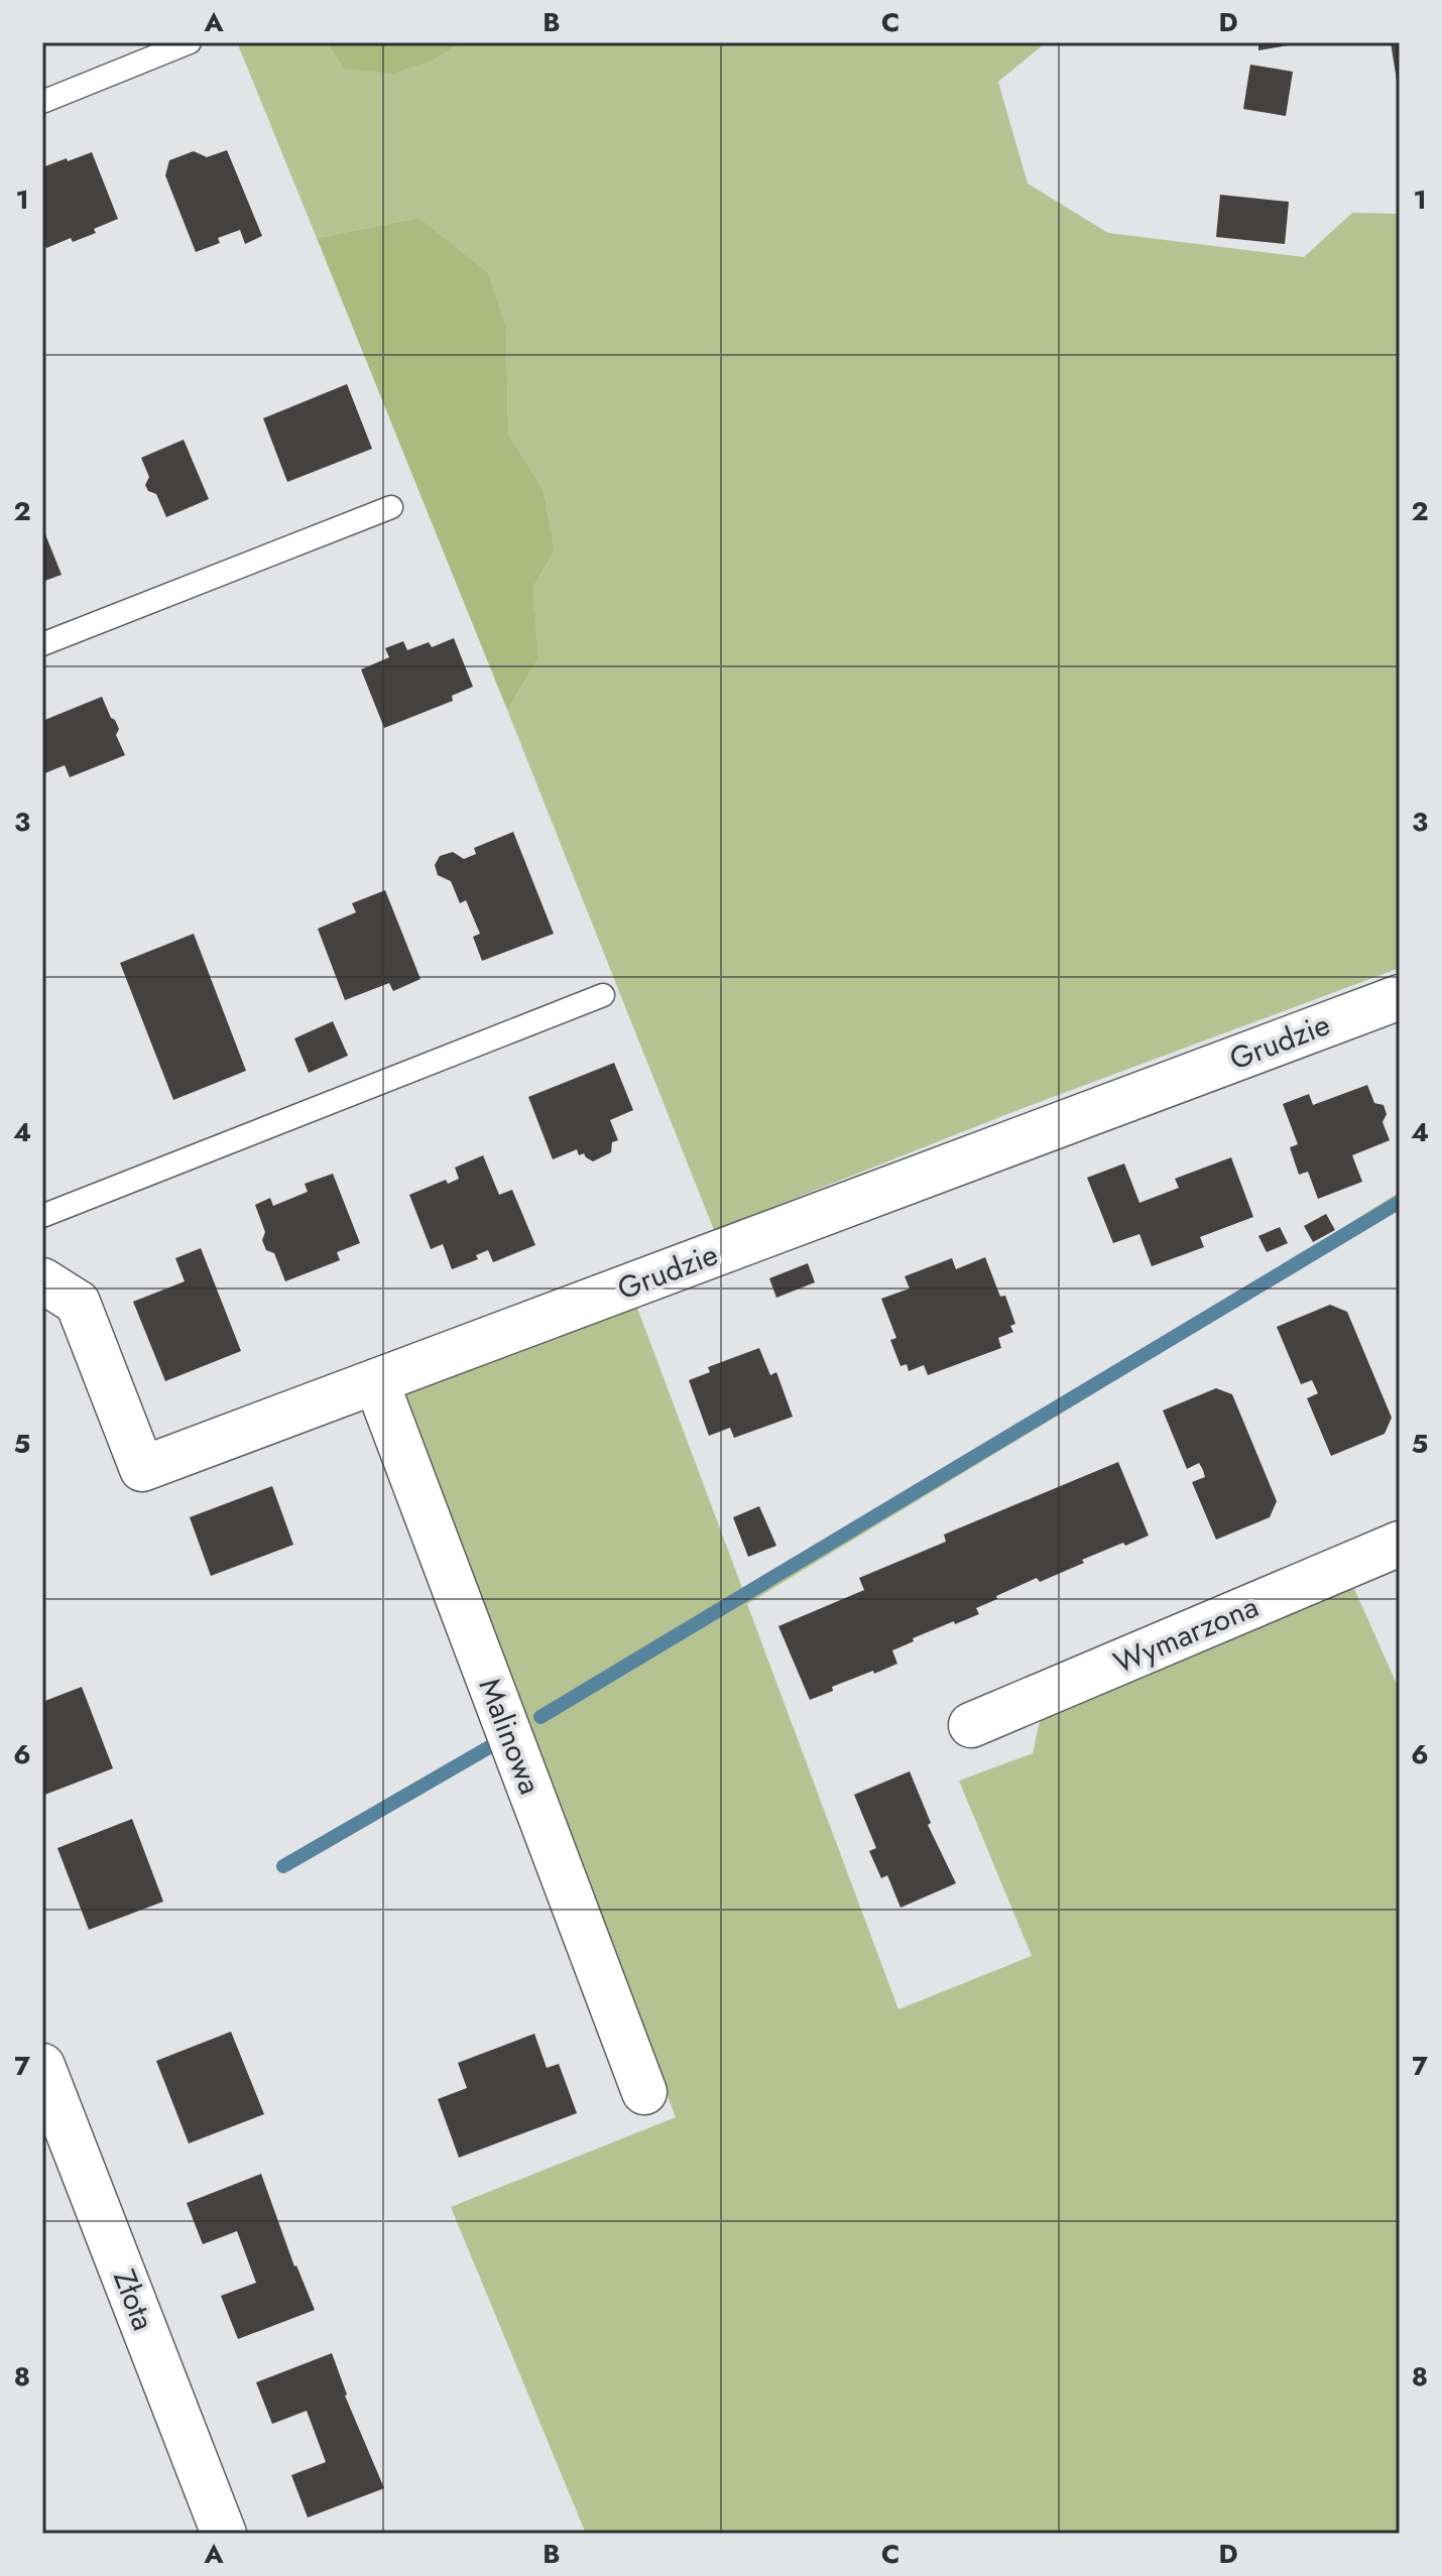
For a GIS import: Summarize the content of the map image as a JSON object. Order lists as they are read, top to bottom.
{
  "streets": {
    "street": [
      "Grudzie",
      "Wymarzona",
      "Malinowa",
      "Złota"
    ]
  },
  "crossings": [
    ["Grudzie", "Malinowa"]
  ],
  "grid": {
    "columns": [
      "A",
      "B",
      "C",
      "D"
    ],
    "rows": [
      "1",
      "2",
      "3",
      "4",
      "5",
      "6",
      "7",
      "8"
    ]
  }
}
